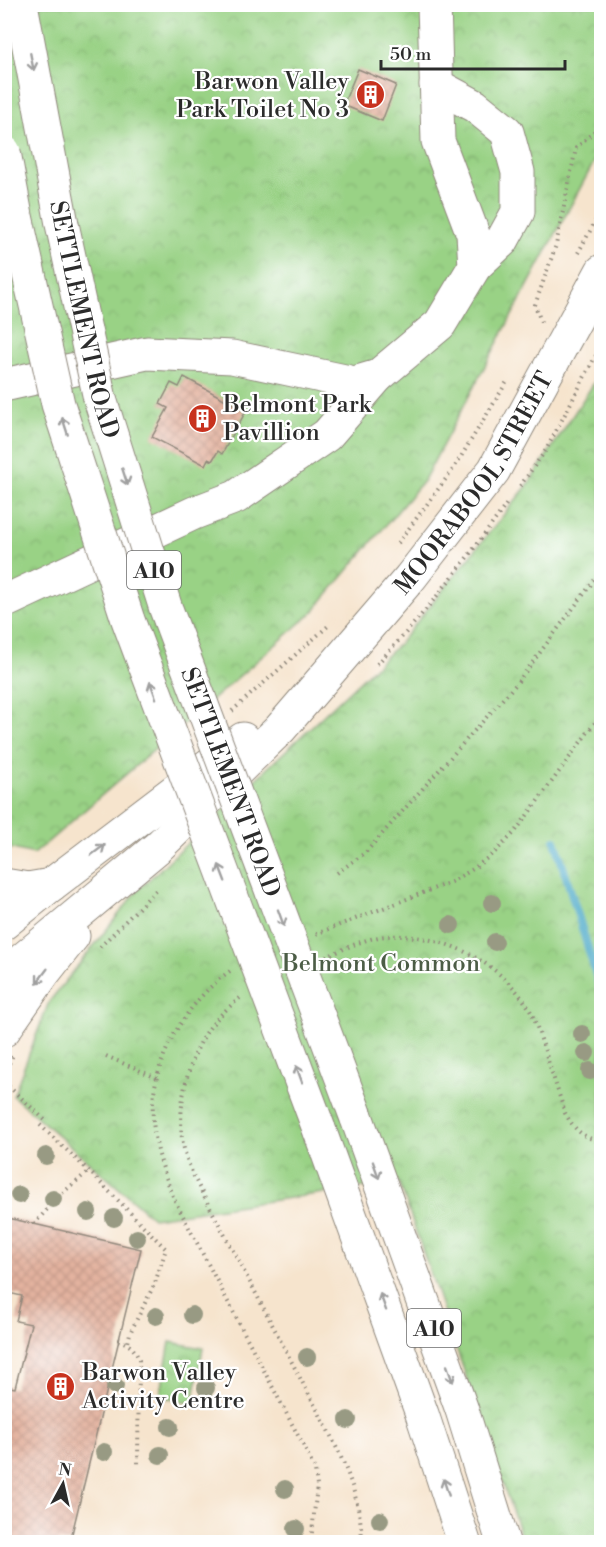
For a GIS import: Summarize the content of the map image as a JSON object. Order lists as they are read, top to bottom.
{
  "streets": {
    "main road": ["SETTLEMENT ROAD", "MOORABOOL STREET", "A10"]
  },
  "parks": ["Belmont Common"],
  "places": {
    "building": ["Barwon Valley Park Toilet No 3", "Belmont Park Pavillion", "Barwon Valley Activity Centre"]
  },
  "scale_bar": "50 m",
  "north": "top"
}
